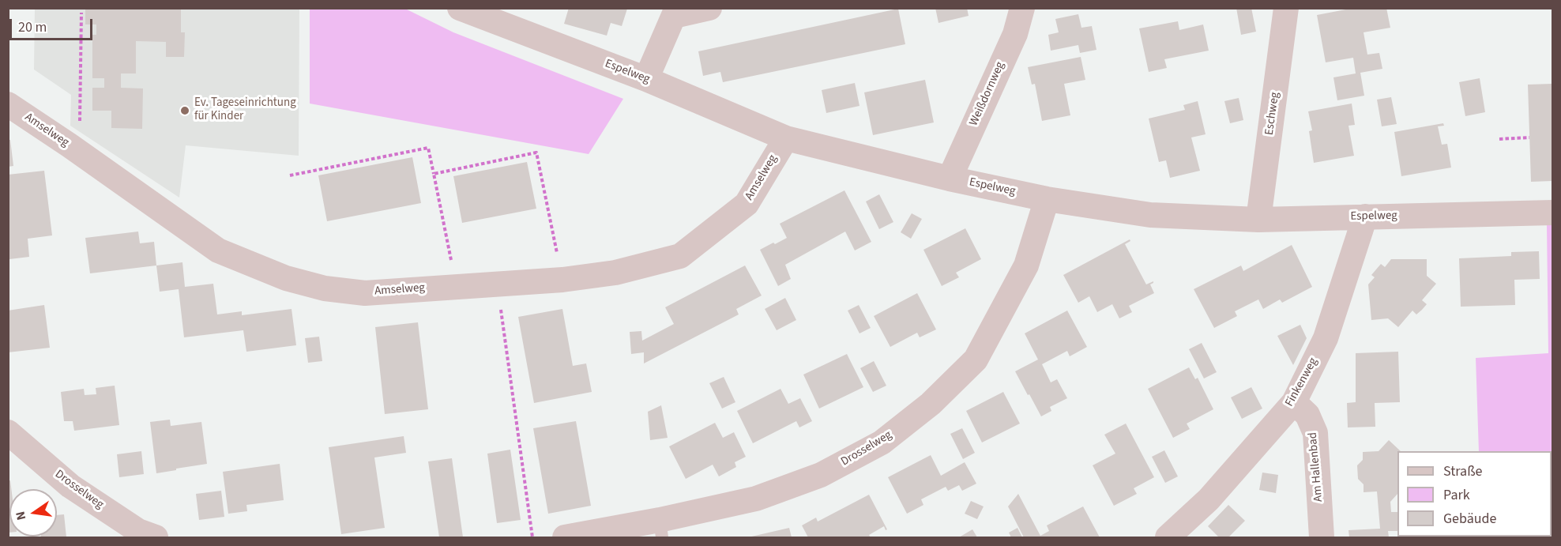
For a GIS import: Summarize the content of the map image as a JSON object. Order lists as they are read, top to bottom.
{
  "streets": {
    "street": [
      "Espelweg",
      "Weißdornweg",
      "Eschweg",
      "Amselweg",
      "Finkenweg",
      "Drosselweg",
      "Am Hallenbad"
    ]
  },
  "crossings": [
    ["Espelweg", "Weißdornweg"],
    ["Espelweg", "Eschweg"],
    ["Espelweg", "Amselweg"],
    ["Espelweg", "Finkenweg"],
    ["Espelweg", "Drosselweg"],
    ["Finkenweg", "Am Hallenbad"]
  ],
  "places": ["Ev. Tageseinrichtung für Kinder"],
  "legend": ["Straße", "Park", "Gebäude"],
  "scale_bar": "20 m",
  "north": "left"
}
